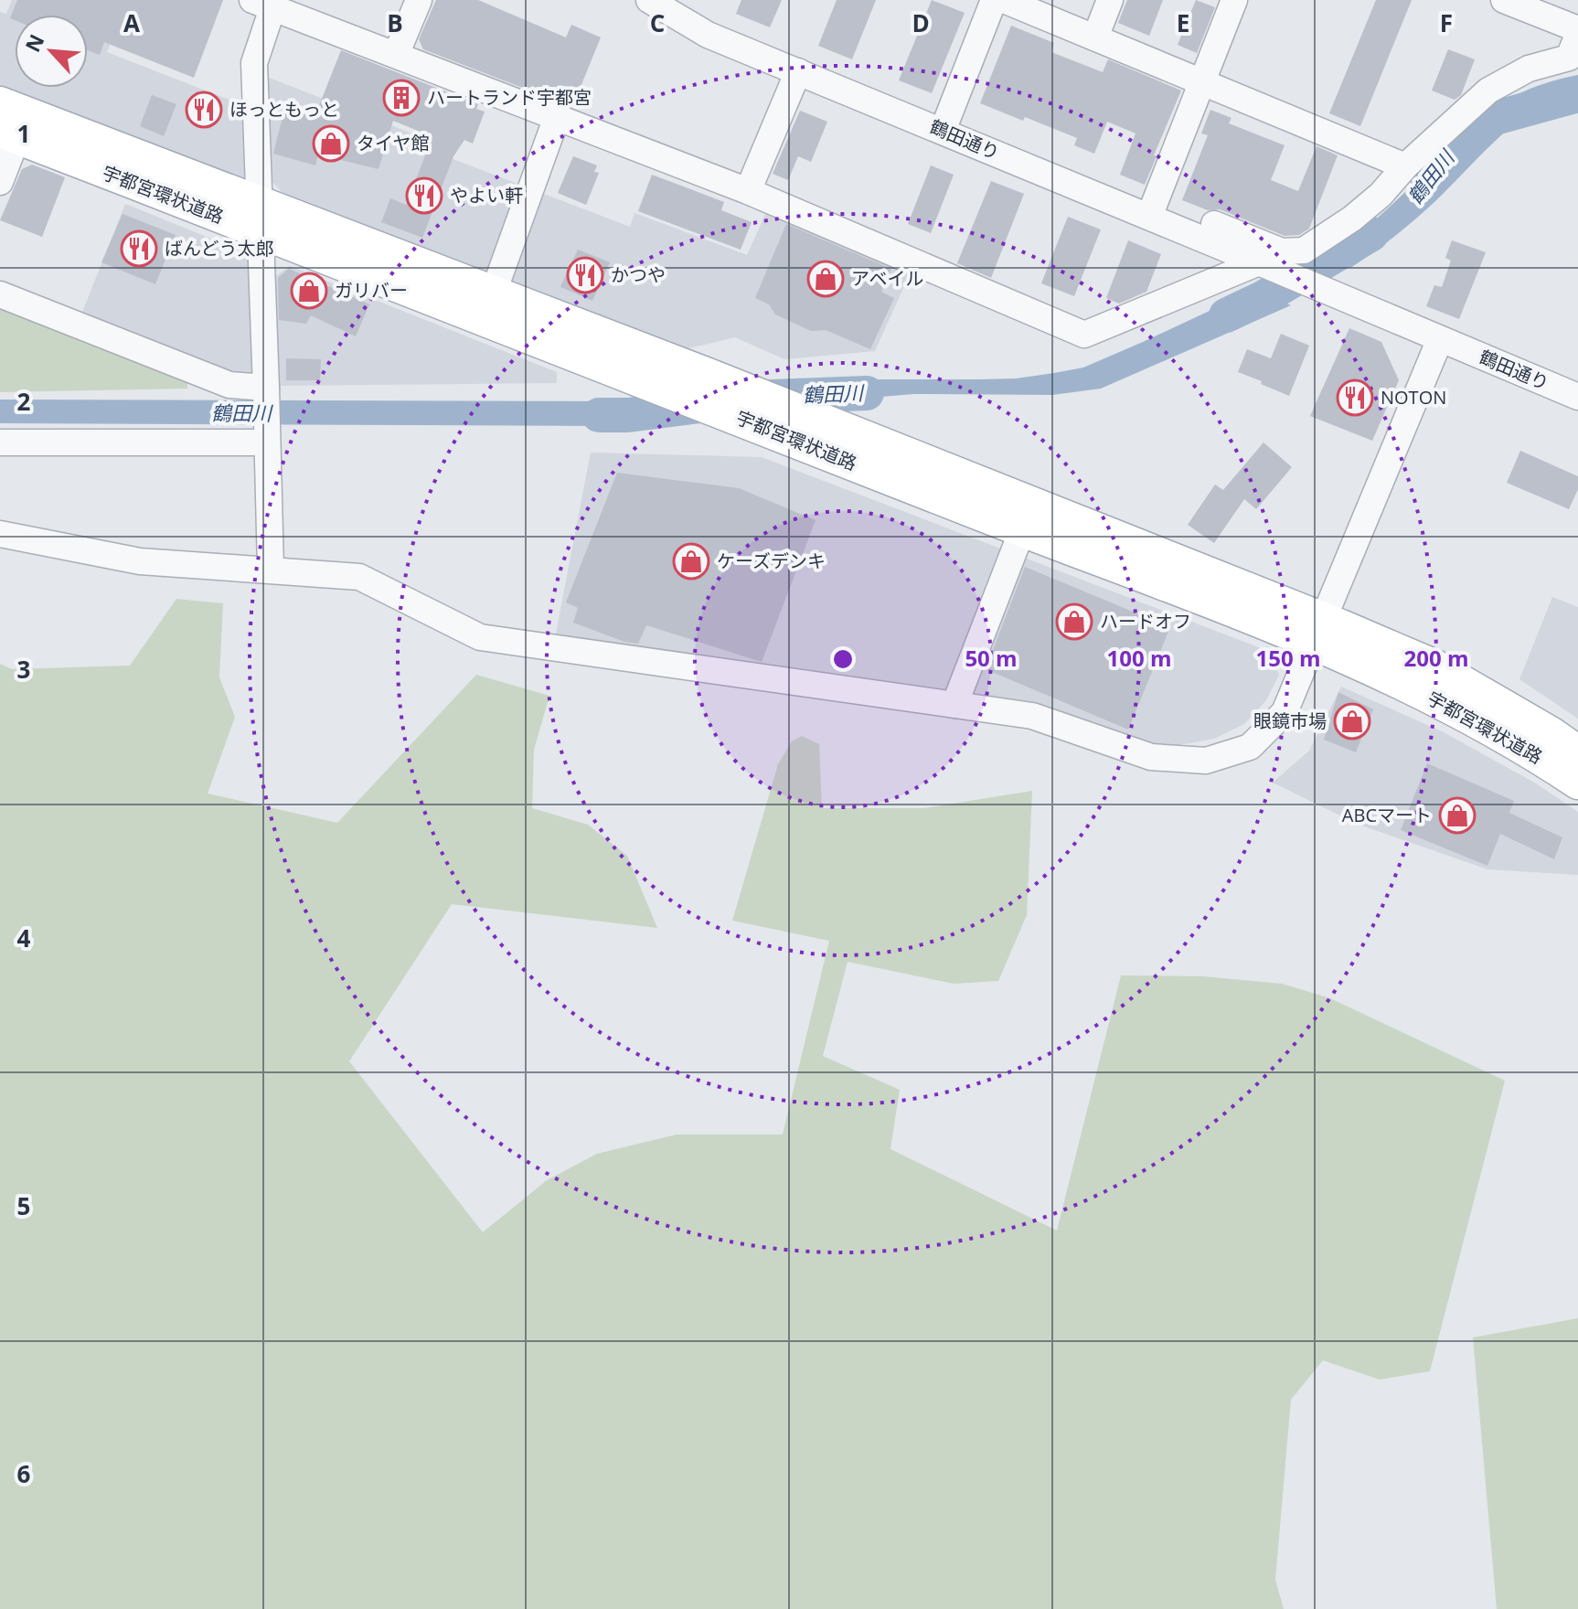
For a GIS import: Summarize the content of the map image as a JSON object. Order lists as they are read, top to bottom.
{
  "streets": {
    "main road": ["宇都宮環状道路"],
    "street": ["鶴田通り"]
  },
  "water": ["鶴田川"],
  "places": {
    "building": ["ハートランド宇都宮"],
    "restaurant": [
      "ほっともっと",
      "やよい軒",
      "ばんどう太郎",
      "かつや",
      "NOTON"
    ],
    "shop": [
      "タイヤ館",
      "アベイル",
      "ガリバー",
      "ケーズデンキ",
      "ハードオフ",
      "眼鏡市場",
      "ABCマート"
    ]
  },
  "north": "top left",
  "grid": {
    "columns": [
      "A",
      "B",
      "C",
      "D",
      "E",
      "F"
    ],
    "rows": [
      "1",
      "2",
      "3",
      "4",
      "5",
      "6"
    ]
  },
  "rings": [
    "50 m",
    "100 m",
    "150 m",
    "200 m"
  ]
}
